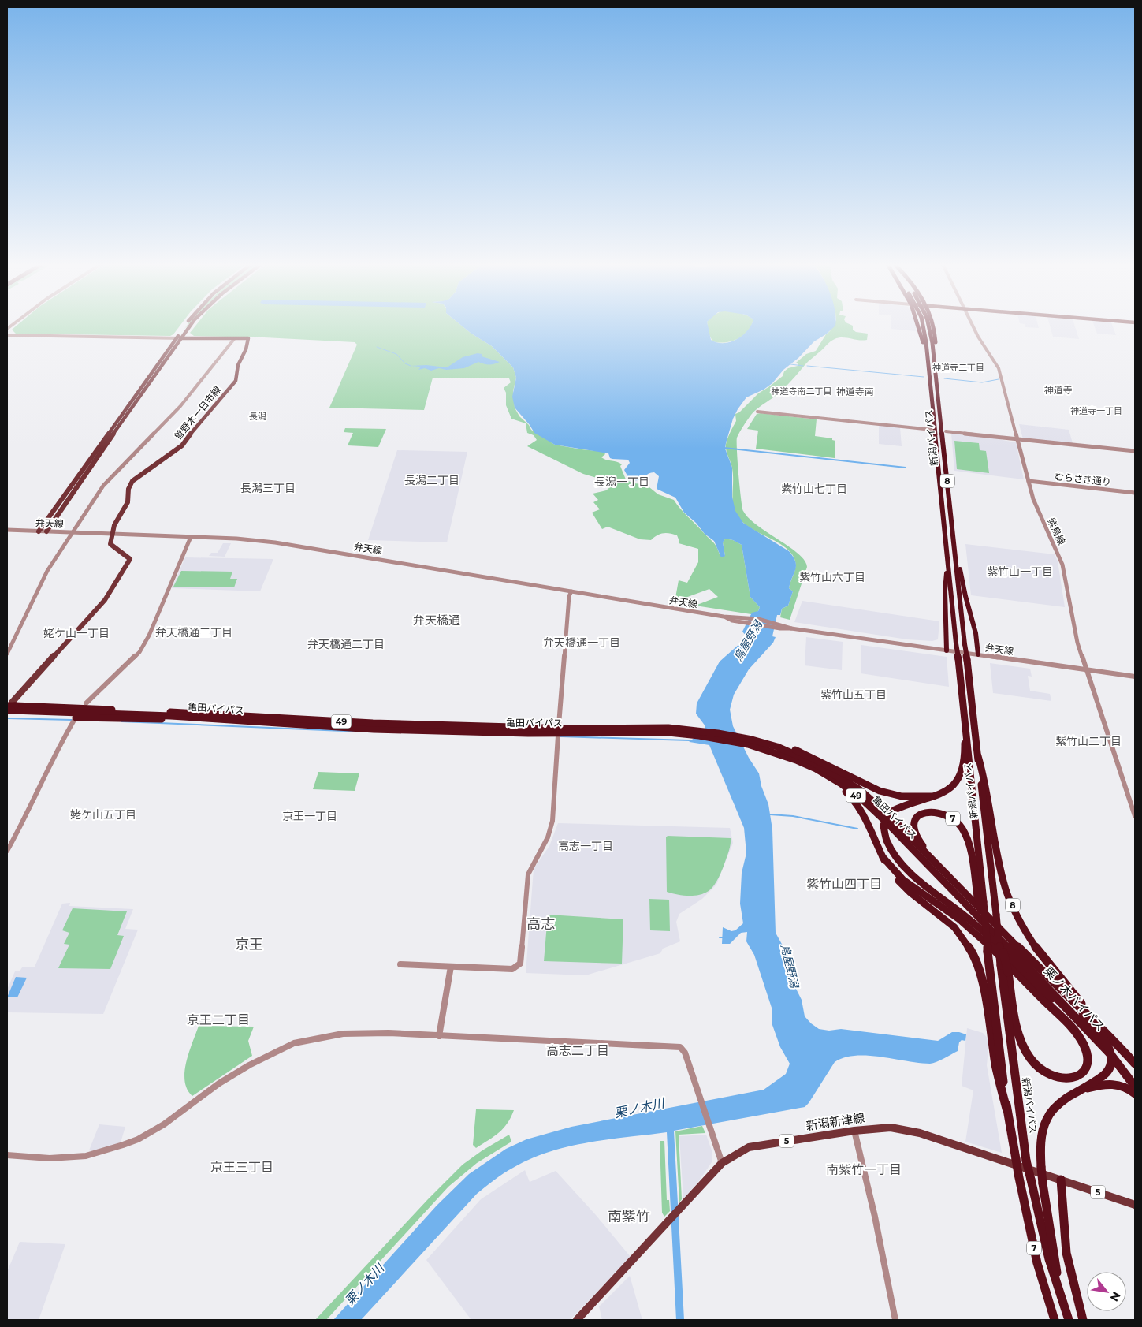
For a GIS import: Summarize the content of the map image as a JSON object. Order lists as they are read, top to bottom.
{
  "streets": {
    "highway": [
      "新潟バイパス",
      "8",
      "亀田バイパス",
      "49",
      "7",
      "栗ノ木バイパス"
    ],
    "main road": ["曽野木一日市線", "新潟新津線", "5"],
    "street": ["むらさき通り", "弁天線", "紫鳥線"]
  },
  "crossings": [
    ["曽野木一日市線", "弁天線"],
    ["新潟バイパス", "8"],
    ["新潟バイパス", "亀田バイパス"],
    ["新潟バイパス", "7"],
    ["新潟バイパス", "栗ノ木バイパス"],
    ["むらさき通り", "紫鳥線"],
    ["8", "栗ノ木バイパス"],
    ["弁天線", "紫鳥線"],
    ["亀田バイパス", "7"],
    ["亀田バイパス", "栗ノ木バイパス"]
  ],
  "districts": [
    "神道寺二丁目",
    "神道寺",
    "神道寺南二丁目",
    "神道寺南",
    "神道寺一丁目",
    "長潟",
    "長潟二丁目",
    "長潟一丁目",
    "長潟三丁目",
    "紫竹山七丁目",
    "紫竹山一丁目",
    "紫竹山六丁目",
    "弁天橋通",
    "弁天橋通三丁目",
    "姥ケ山一丁目",
    "弁天橋通一丁目",
    "弁天橋通二丁目",
    "紫竹山五丁目",
    "紫竹山二丁目",
    "姥ケ山五丁目",
    "京王一丁目",
    "高志一丁目",
    "紫竹山四丁目",
    "高志",
    "京王",
    "京王二丁目",
    "高志二丁目",
    "京王三丁目",
    "南紫竹一丁目",
    "南紫竹"
  ],
  "water": ["鳥屋野潟", "栗ノ木川"],
  "north": "bottom right"
}
